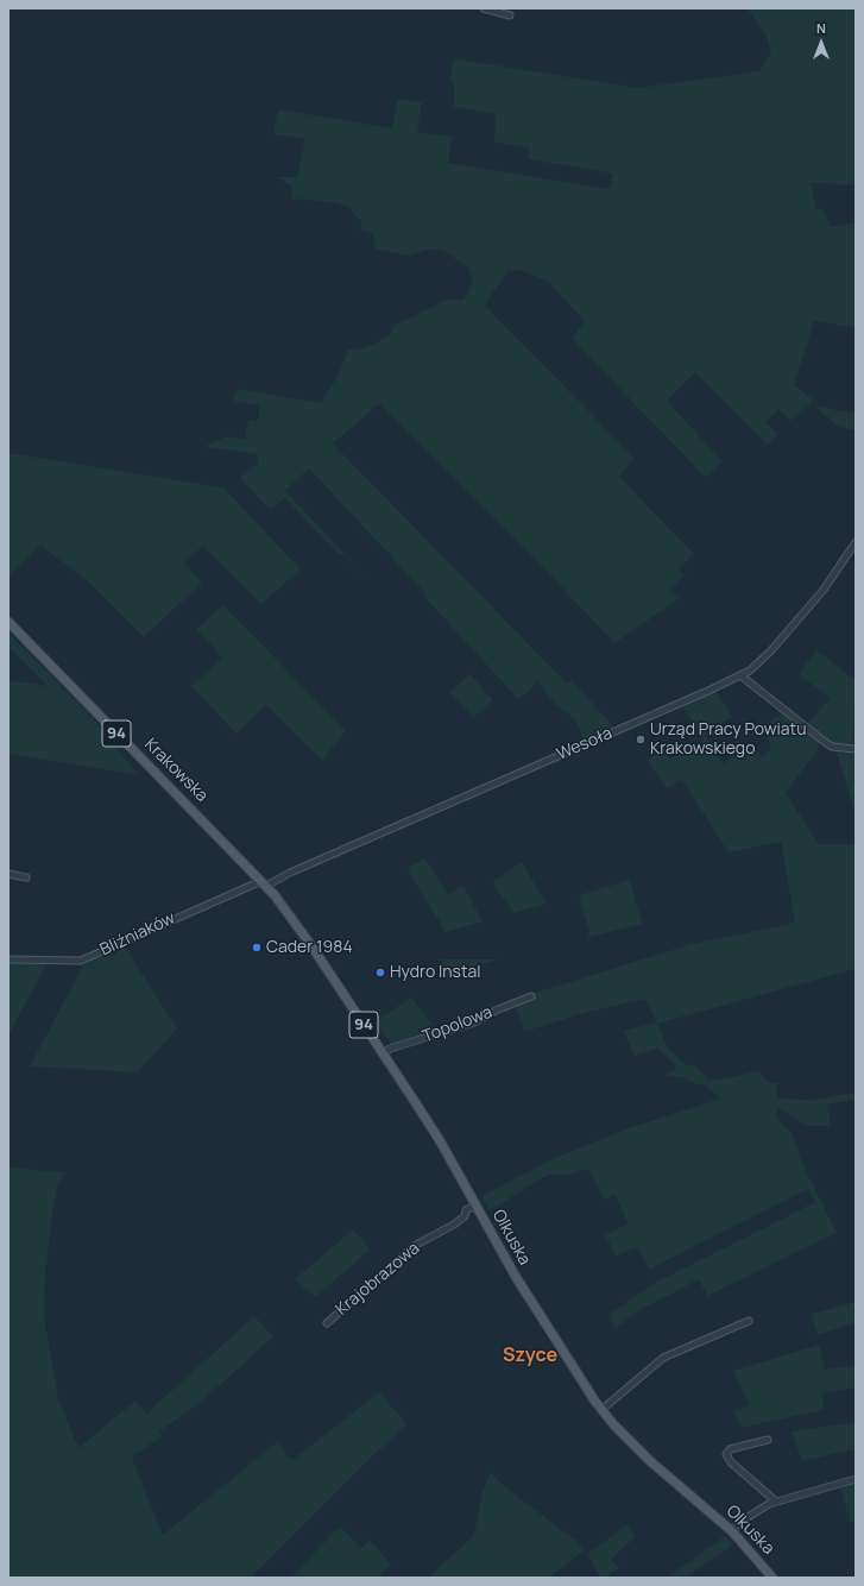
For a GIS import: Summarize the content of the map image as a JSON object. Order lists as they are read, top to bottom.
{
  "streets": {
    "main road": ["94", "Krakowska", "Olkuska"],
    "street": [
      "Wesoła",
      "Bliźniaków",
      "Topolowa",
      "Krajobrazowa"
    ]
  },
  "crossings": [
    ["Wesoła", "Krakowska"],
    ["Wesoła", "Bliźniaków"],
    ["Wesoła", "Olkuska"],
    ["Krakowska", "Bliźniaków"],
    ["Krakowska", "Olkuska"],
    ["Bliźniaków", "Olkuska"],
    ["Topolowa", "Olkuska"],
    ["Olkuska", "Krajobrazowa"]
  ],
  "districts": ["Szyce"],
  "places": ["Urząd Pracy Powiatu Krakowskiego", "Cader 1984", "Hydro Instal"],
  "north": "top"
}
